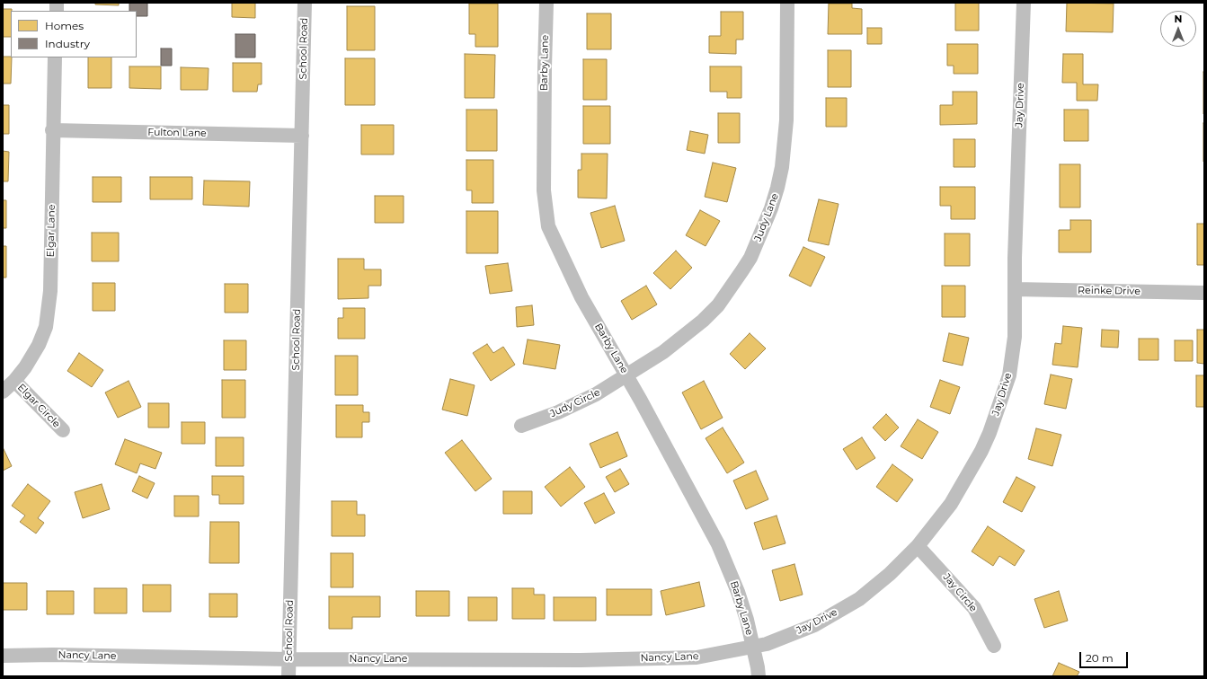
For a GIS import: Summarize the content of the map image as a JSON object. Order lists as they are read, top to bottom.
{
  "streets": {
    "street": [
      "School Road",
      "Barby Lane",
      "Jay Drive",
      "Fulton Lane",
      "Judy Lane",
      "Elgar Lane",
      "Reinke Drive",
      "Judy Circle",
      "Elgar Circle",
      "Jay Circle",
      "Nancy Lane"
    ]
  },
  "crossings": [
    ["School Road", "Fulton Lane"],
    ["School Road", "Nancy Lane"],
    ["Barby Lane", "Jay Drive"],
    ["Barby Lane", "Judy Lane"],
    ["Barby Lane", "Judy Circle"],
    ["Barby Lane", "Nancy Lane"],
    ["Jay Drive", "Reinke Drive"],
    ["Jay Drive", "Jay Circle"],
    ["Jay Drive", "Nancy Lane"],
    ["Fulton Lane", "Elgar Lane"],
    ["Judy Lane", "Judy Circle"],
    ["Elgar Lane", "Elgar Circle"]
  ],
  "legend": ["Homes", "Industry"],
  "scale_bar": "20 m",
  "north": "top"
}
